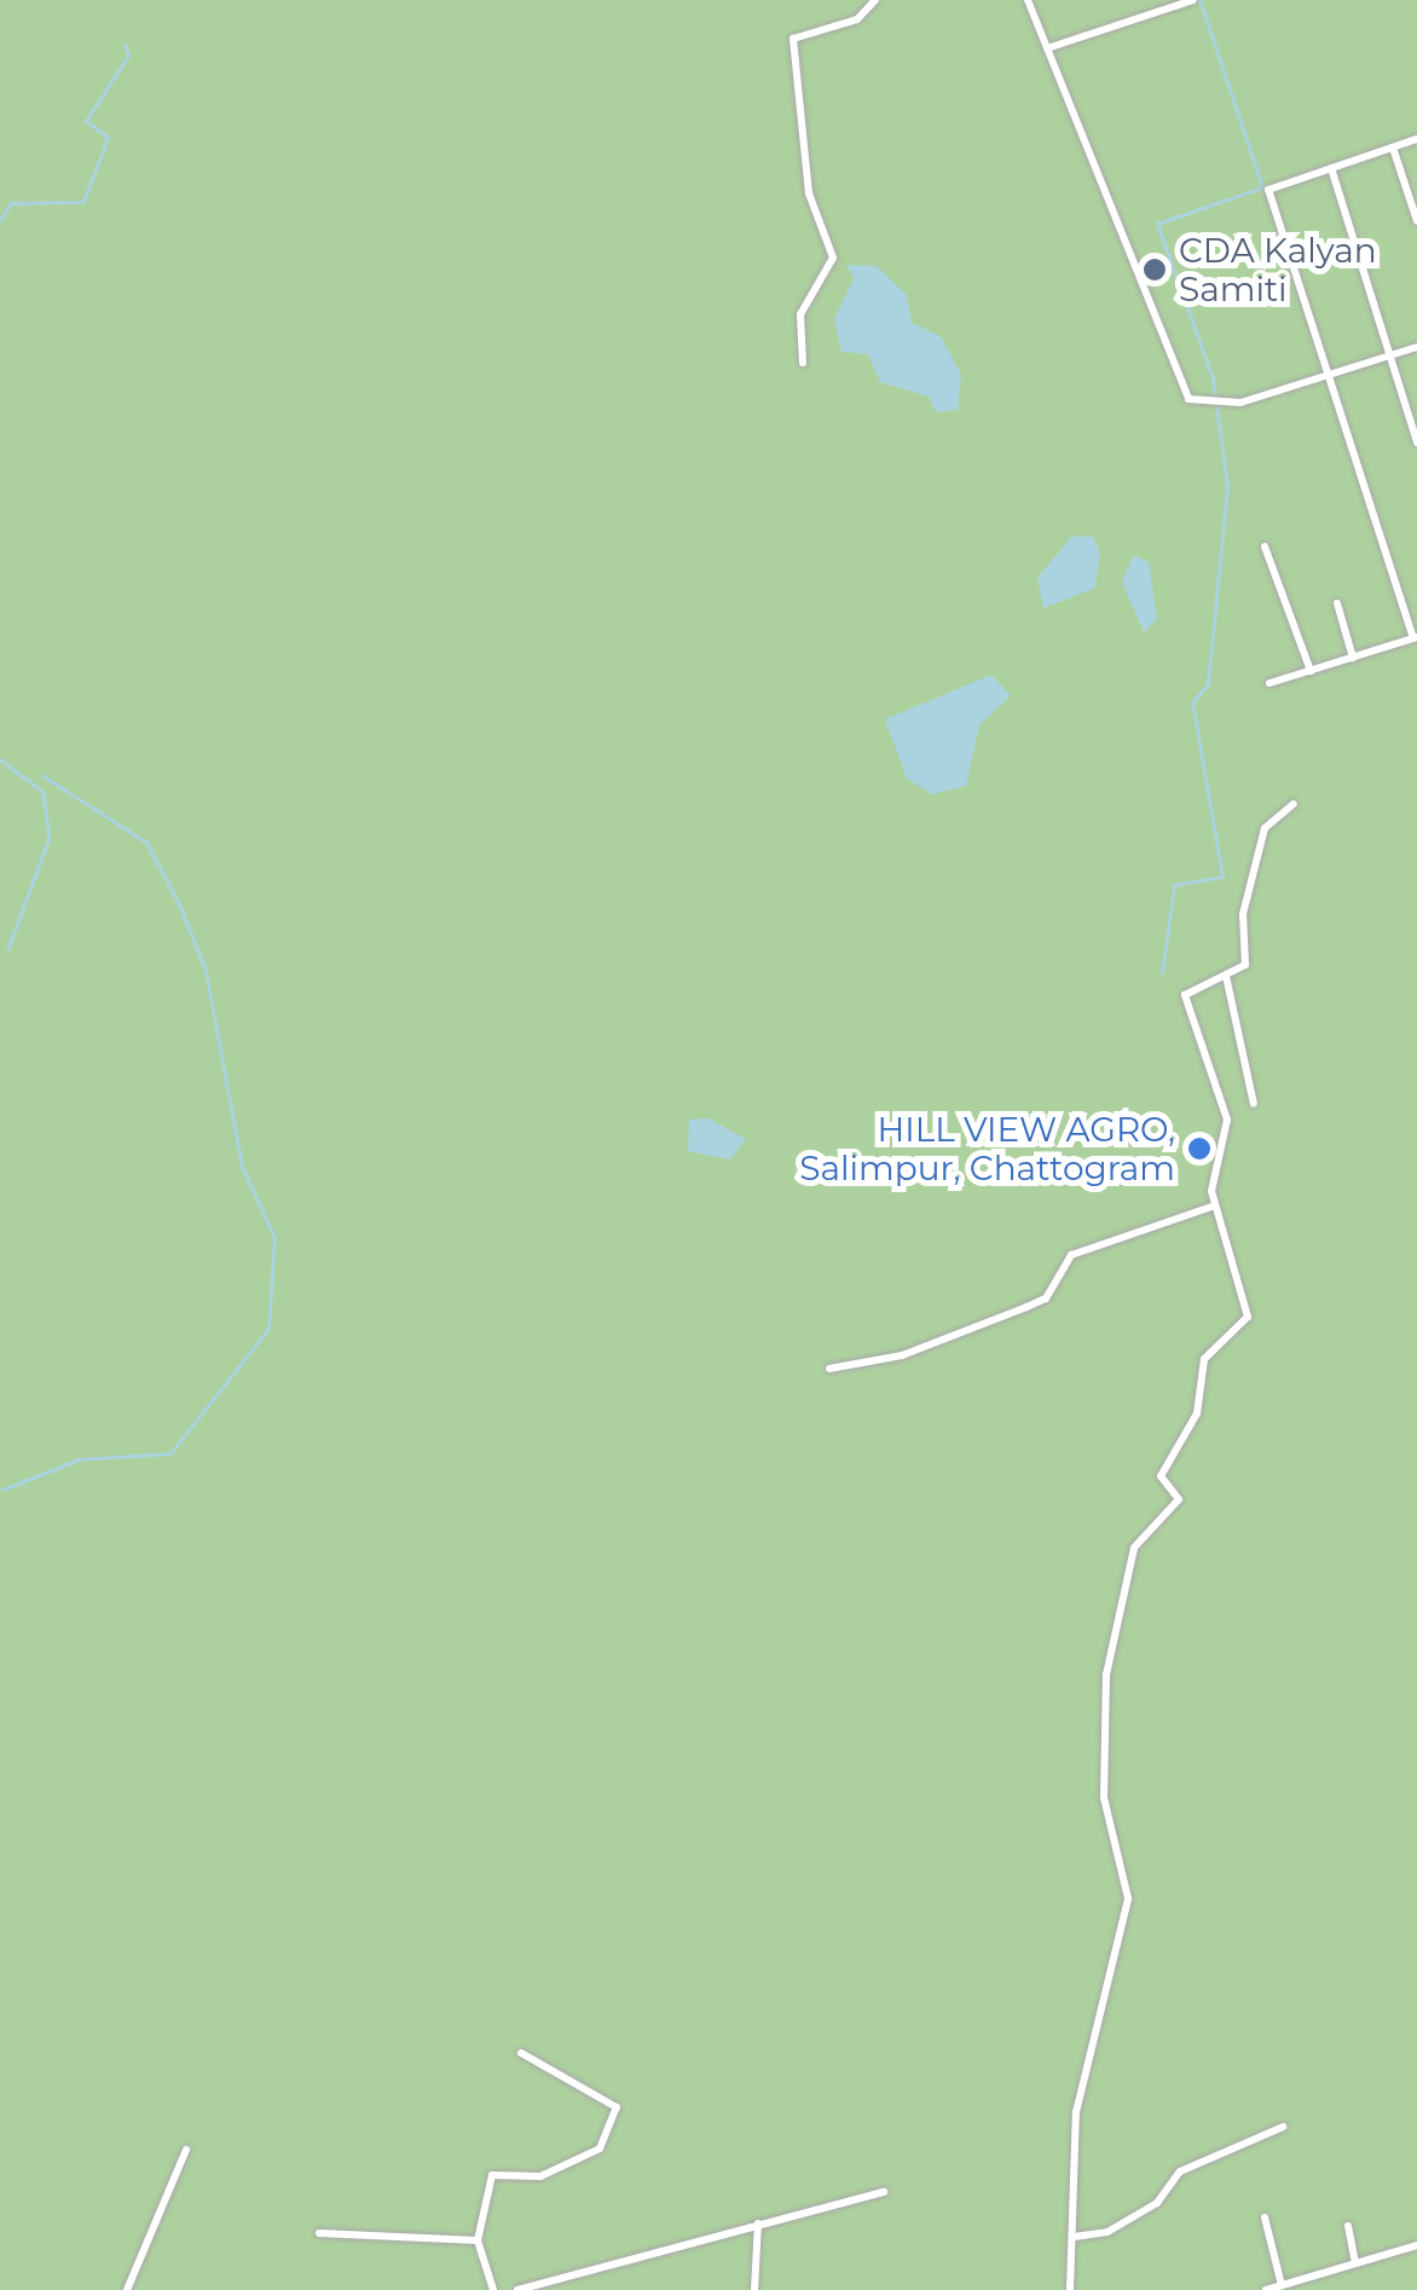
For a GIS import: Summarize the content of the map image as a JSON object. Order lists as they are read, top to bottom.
{
  "places": ["CDA Kalyan Samiti", "HILL VIEW AGRO, Salimpur, Chattogram"]
}
